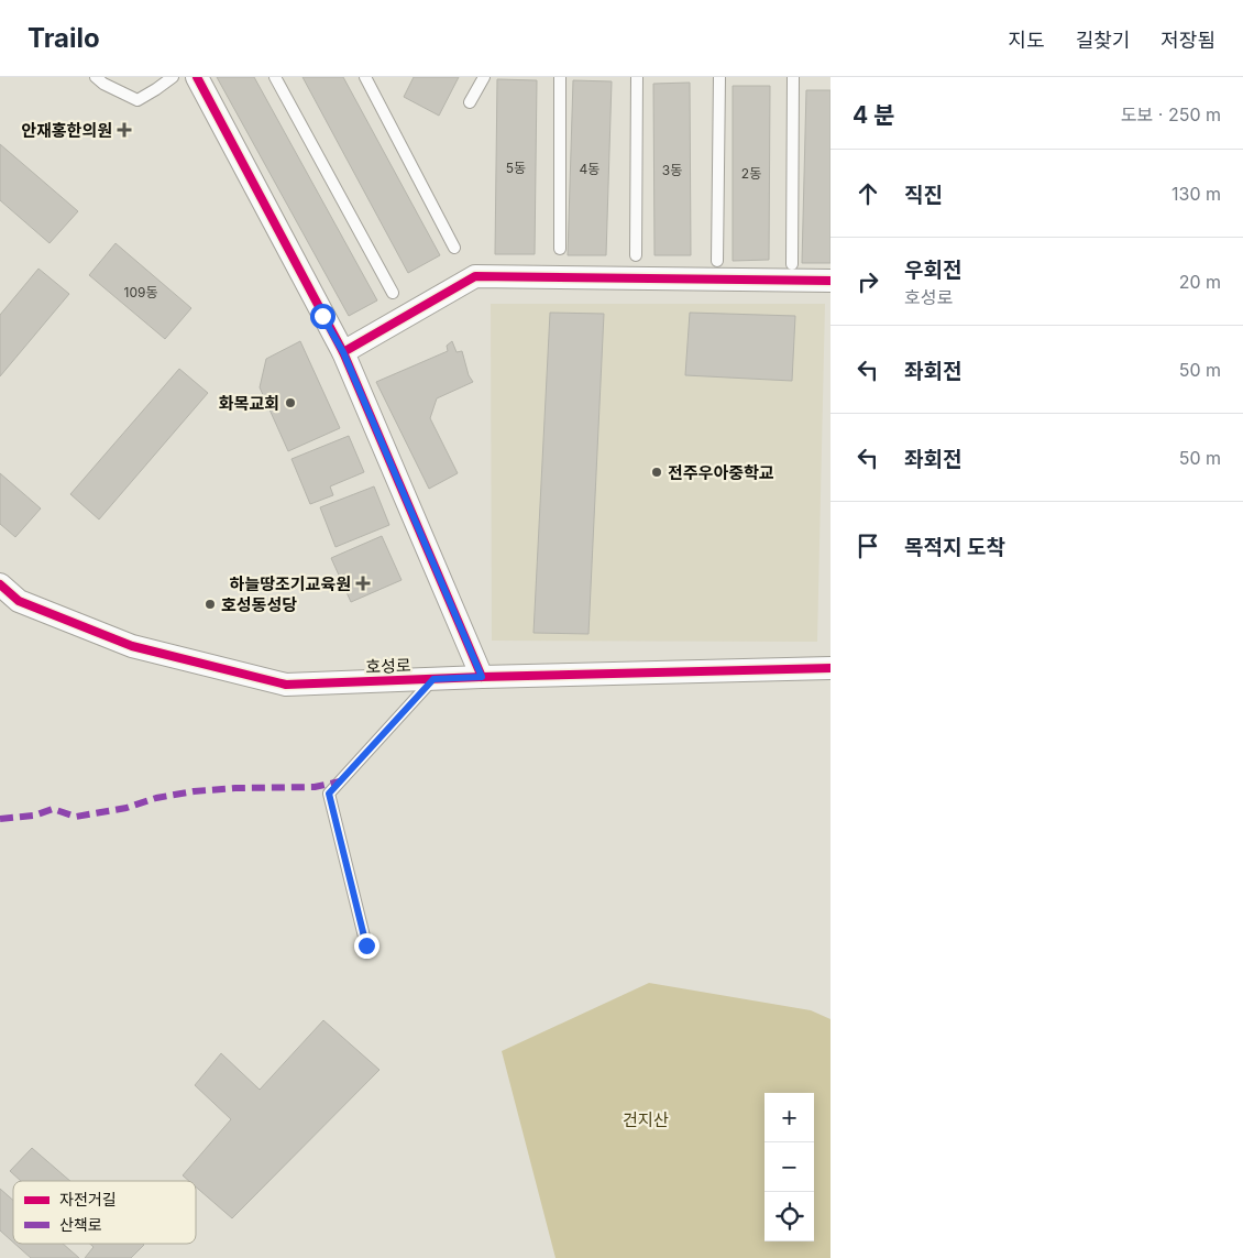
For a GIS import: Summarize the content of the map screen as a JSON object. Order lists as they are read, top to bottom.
{
  "streets": {
    "street": ["호성로"]
  },
  "parks": ["건지산"],
  "places": {
    "health": ["안재홍한의원", "하늘땅조기교육원"],
    "other": ["화목교회", "전주우아중학교", "호성동성당"]
  },
  "house_numbers": [
    "5동",
    "4동",
    "3동",
    "2동",
    "109동"
  ],
  "legend": ["자전거길", "산책로"],
  "page": {
    "header": "Trailo",
    "nav": ["지도", "길찾기", "저장됨"],
    "heading": ["4 분", "도보 · 250 m"],
    "list": [
      ["직진", "130 m"],
      ["우회전", "호성로", "20 m"],
      ["좌회전", "50 m"],
      ["좌회전", "50 m"],
      "목적지 도착"
    ],
    "map_buttons": ["+", "−"]
  }
}
